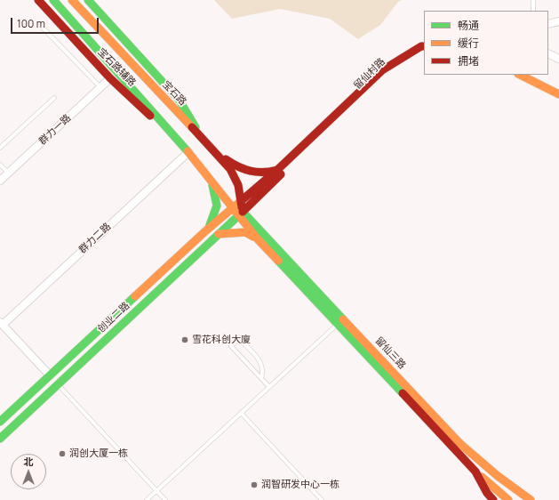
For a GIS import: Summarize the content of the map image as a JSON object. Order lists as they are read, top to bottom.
{
  "streets": {
    "main road": [
      "宝石路辅路",
      "留仙村路",
      "宝石路",
      "创业二路",
      "留仙三路"
    ],
    "street": ["群力一路", "群力二路"]
  },
  "crossings": [
    ["宝石路辅路", "群力一路"],
    ["留仙村路", "宝石路"],
    ["留仙村路", "创业二路"],
    ["留仙村路", "留仙三路"],
    ["宝石路", "创业二路"],
    ["宝石路", "留仙三路"],
    ["创业二路", "留仙三路"]
  ],
  "places": ["雪花科创大廈", "润创大厦一栋", "润智研发中心一栋"],
  "legend": ["畅通", "缓行", "拥堵"],
  "scale_bar": "100 m",
  "north": "top"
}
